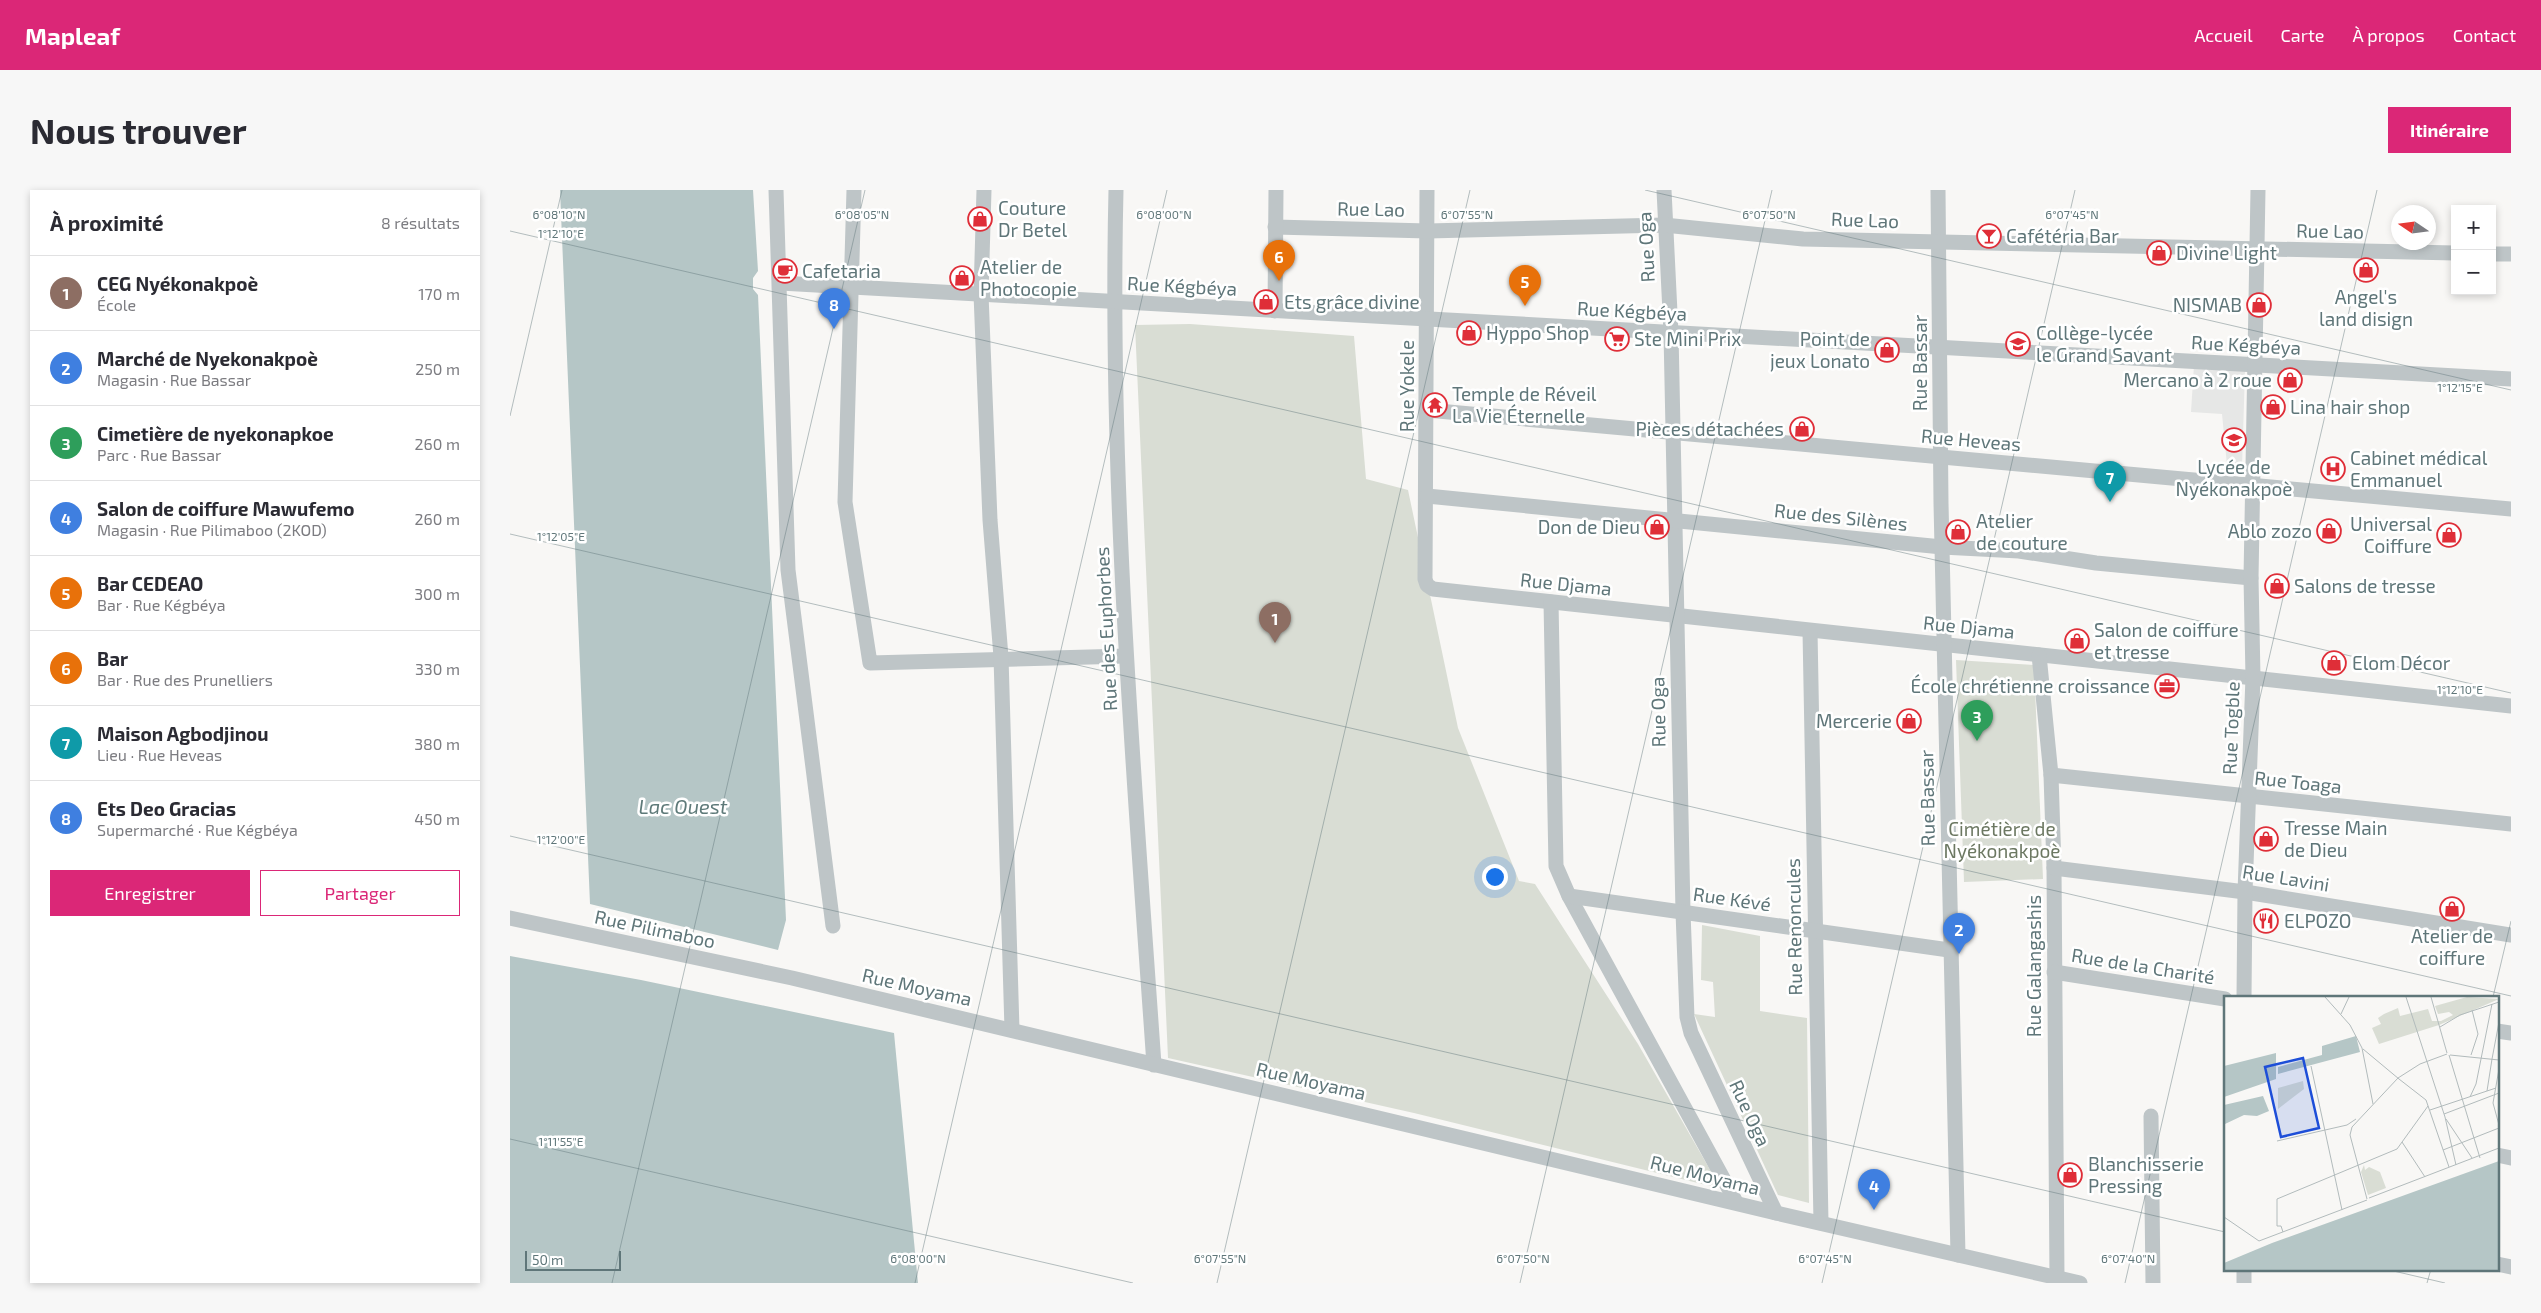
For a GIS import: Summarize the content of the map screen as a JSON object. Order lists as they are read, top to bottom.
{
  "streets": {
    "street": [
      "Rue Lao",
      "Rue Oga",
      "Rue Kégbéya",
      "Rue Bassar",
      "Rue Yokele",
      "Rue Heveas",
      "Rue des Silènes",
      "Rue Djama",
      "Rue des Euphorbes",
      "Rue Togble",
      "Rue Toaga",
      "Rue Lavini",
      "Rue Kévé",
      "Rue Renoncules",
      "Rue Pilimaboo",
      "Rue Galangashis",
      "Rue de la Charité",
      "Rue Moyama"
    ]
  },
  "crossings": [
    ["Rue Lao", "Rue Oga"],
    ["Rue Lao", "Rue Bassar"],
    ["Rue Lao", "Rue Yokele"],
    ["Rue Lao", "Rue Togble"],
    ["Rue Oga", "Rue Kégbéya"],
    ["Rue Oga", "Rue Heveas"],
    ["Rue Oga", "Rue des Silènes"],
    ["Rue Oga", "Rue Djama"],
    ["Rue Oga", "Rue Kévé"],
    ["Rue Oga", "Rue Moyama"],
    ["Rue Kégbéya", "Rue Bassar"],
    ["Rue Kégbéya", "Rue Yokele"],
    ["Rue Kégbéya", "Rue des Euphorbes"],
    ["Rue Kégbéya", "Rue Togble"],
    ["Rue Bassar", "Rue Heveas"],
    ["Rue Bassar", "Rue des Silènes"],
    ["Rue Bassar", "Rue Djama"],
    ["Rue Bassar", "Rue Kévé"],
    ["Rue Bassar", "Rue Moyama"],
    ["Rue Yokele", "Rue Heveas"],
    ["Rue Yokele", "Rue des Silènes"],
    ["Rue Yokele", "Rue Djama"],
    ["Rue Heveas", "Rue Togble"],
    ["Rue des Silènes", "Rue Togble"],
    ["Rue Djama", "Rue Togble"],
    ["Rue Djama", "Rue Renoncules"],
    ["Rue Djama", "Rue Galangashis"],
    ["Rue des Euphorbes", "Rue Moyama"],
    ["Rue Togble", "Rue Toaga"],
    ["Rue Togble", "Rue Lavini"],
    ["Rue Toaga", "Rue Galangashis"],
    ["Rue Lavini", "Rue Galangashis"],
    ["Rue Kévé", "Rue Renoncules"],
    ["Rue Renoncules", "Rue Moyama"],
    ["Rue Pilimaboo", "Rue Moyama"],
    ["Rue Galangashis", "Rue de la Charité"],
    ["Rue Galangashis", "Rue Moyama"]
  ],
  "water": ["Lac Ouest"],
  "parks": ["Cimétière de Nyékonakpoè"],
  "places": {
    "shop": [
      "Couture Dr Betel",
      "Divine Light",
      "Angel's land disign",
      "Atelier de Photocopie",
      "Ets grâce divine",
      "NISMAB",
      "Hyppo Shop",
      "Point de jeux Lonato",
      "Mercano à 2 roue",
      "Lina hair shop",
      "Pièces détachées",
      "Don de Dieu",
      "Ablo zozo",
      "Atelier de couture",
      "Universal Coiffure",
      "Salons de tresse",
      "Salon de coiffure et tresse",
      "Elom Décor",
      "Mercerie",
      "Tresse Main de Dieu",
      "Atelier de coiffure",
      "Blanchisserie Pressing"
    ],
    "bar": ["Cafétéria Bar"],
    "cafe": ["Cafetaria"],
    "supermarket": ["Ste Mini Prix"],
    "school or university": ["Collège-lycée le Grand Savant", "Lycée de Nyékonakpoè"],
    "temple": ["Temple de Réveil La Vie Éternelle"],
    "hospital": ["Cabinet médical Emmanuel"],
    "office": ["École chrétienne croissance"],
    "restaurant": ["ELPOZO"]
  },
  "scale_bar": "50 m",
  "north": "left",
  "page": {
    "header": "Mapleaf",
    "nav": [
      "Accueil",
      "Carte",
      "À propos",
      "Contact"
    ],
    "buttons": [
      "Itinéraire",
      ["Enregistrer", "Partager"]
    ],
    "title": "Nous trouver",
    "heading": ["À proximité", "8 résultats"],
    "map_buttons": ["+", "−"],
    "pins": [
      "6",
      "5",
      "8",
      "7",
      "1",
      "3",
      "2",
      "4"
    ],
    "list": [
      {
        "mark": "1",
        "name": "CEG Nyékonakpoè",
        "note": "École",
        "value": "170 m"
      },
      {
        "mark": "2",
        "name": "Marché de Nyekonakpoè",
        "note": "Magasin · Rue Bassar",
        "value": "250 m"
      },
      {
        "mark": "3",
        "name": "Cimetière de nyekonapkoe",
        "note": "Parc · Rue Bassar",
        "value": "260 m"
      },
      {
        "mark": "4",
        "name": "Salon de coiffure Mawufemo",
        "note": "Magasin · Rue Pilimaboo (2KOD)",
        "value": "260 m"
      },
      {
        "mark": "5",
        "name": "Bar CEDEAO",
        "note": "Bar · Rue Kégbéya",
        "value": "300 m"
      },
      {
        "mark": "6",
        "name": "Bar",
        "note": "Bar · Rue des Prunelliers",
        "value": "330 m"
      },
      {
        "mark": "7",
        "name": "Maison Agbodjinou",
        "note": "Lieu · Rue Heveas",
        "value": "380 m"
      },
      {
        "mark": "8",
        "name": "Ets Deo Gracias",
        "note": "Supermarché · Rue Kégbéya",
        "value": "450 m"
      }
    ],
    "scale": "50 m"
  },
  "coordinates": [
    "6°08'10\"N",
    "6°08'05\"N",
    "6°08'00\"N",
    "6°07'55\"N",
    "6°07'50\"N",
    "6°07'45\"N",
    "1°12'10\"E",
    "1°12'15\"E",
    "1°12'05\"E",
    "1°12'00\"E",
    "1°11'55\"E",
    "6°07'40\"N"
  ]
}
